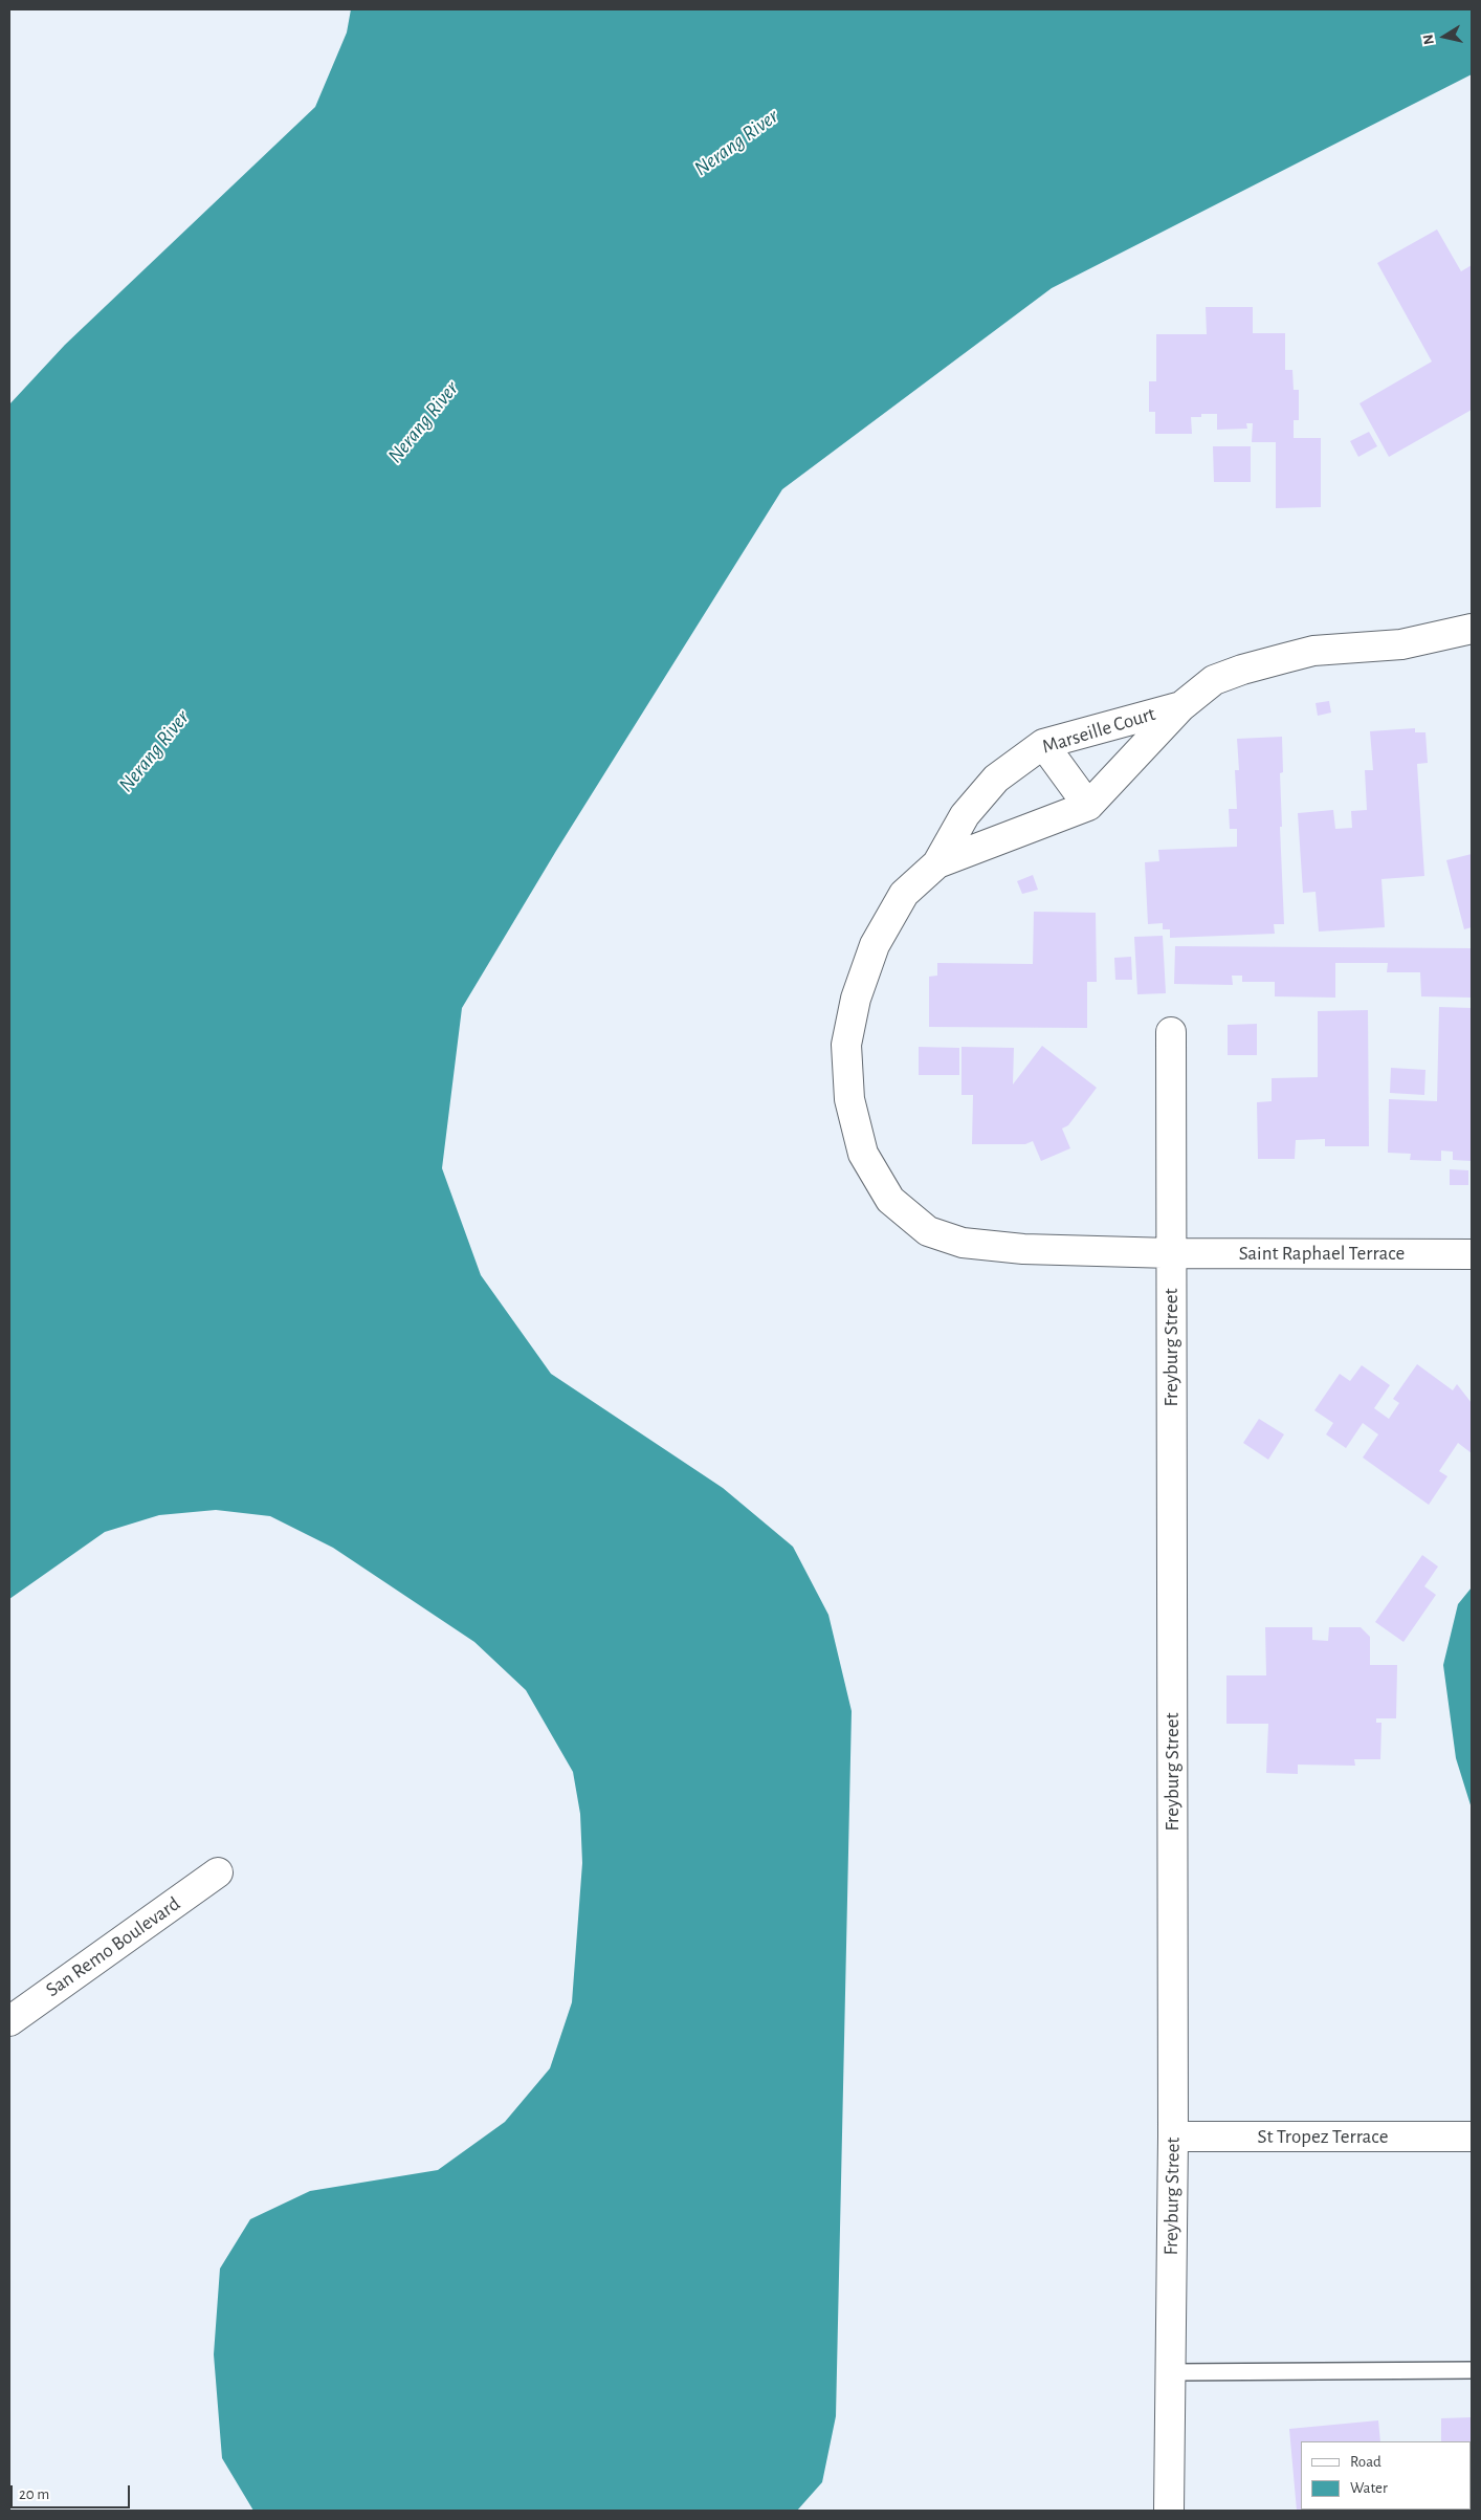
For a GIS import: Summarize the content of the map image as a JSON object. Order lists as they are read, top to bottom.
{
  "streets": {
    "street": [
      "Marseille Court",
      "Saint Raphael Terrace",
      "Freyburg Street",
      "San Remo Boulevard",
      "St Tropez Terrace"
    ]
  },
  "crossings": [
    ["Marseille Court", "Saint Raphael Terrace"],
    ["Saint Raphael Terrace", "Freyburg Street"],
    ["Freyburg Street", "St Tropez Terrace"]
  ],
  "water": ["Nerang River"],
  "legend": ["Road", "Water"],
  "scale_bar": "20 m",
  "north": "left"
}
